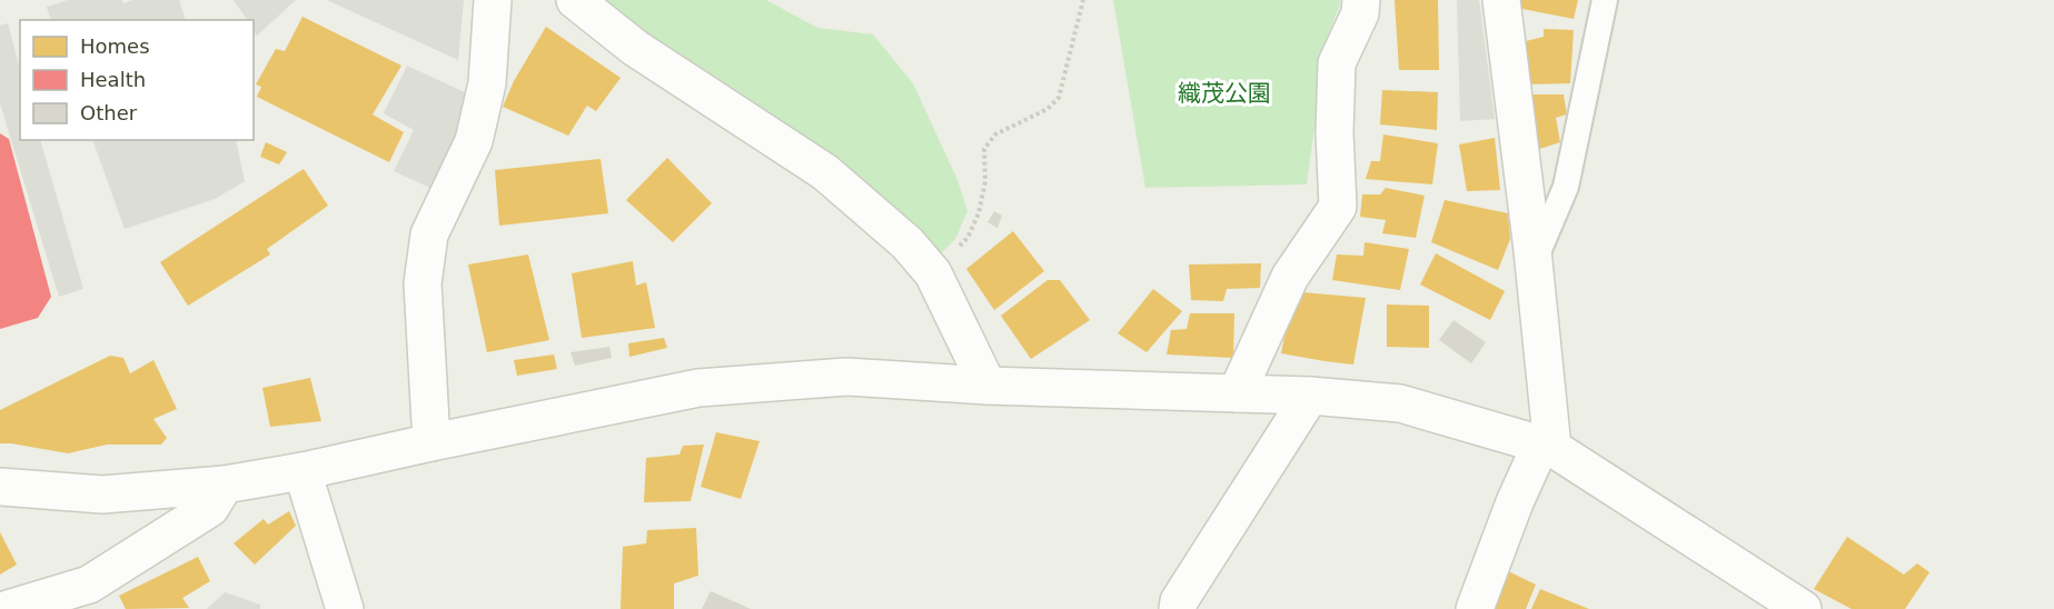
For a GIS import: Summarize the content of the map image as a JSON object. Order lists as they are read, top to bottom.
{
  "parks": ["織茂公園"],
  "legend": ["Homes", "Health", "Other"]
}
